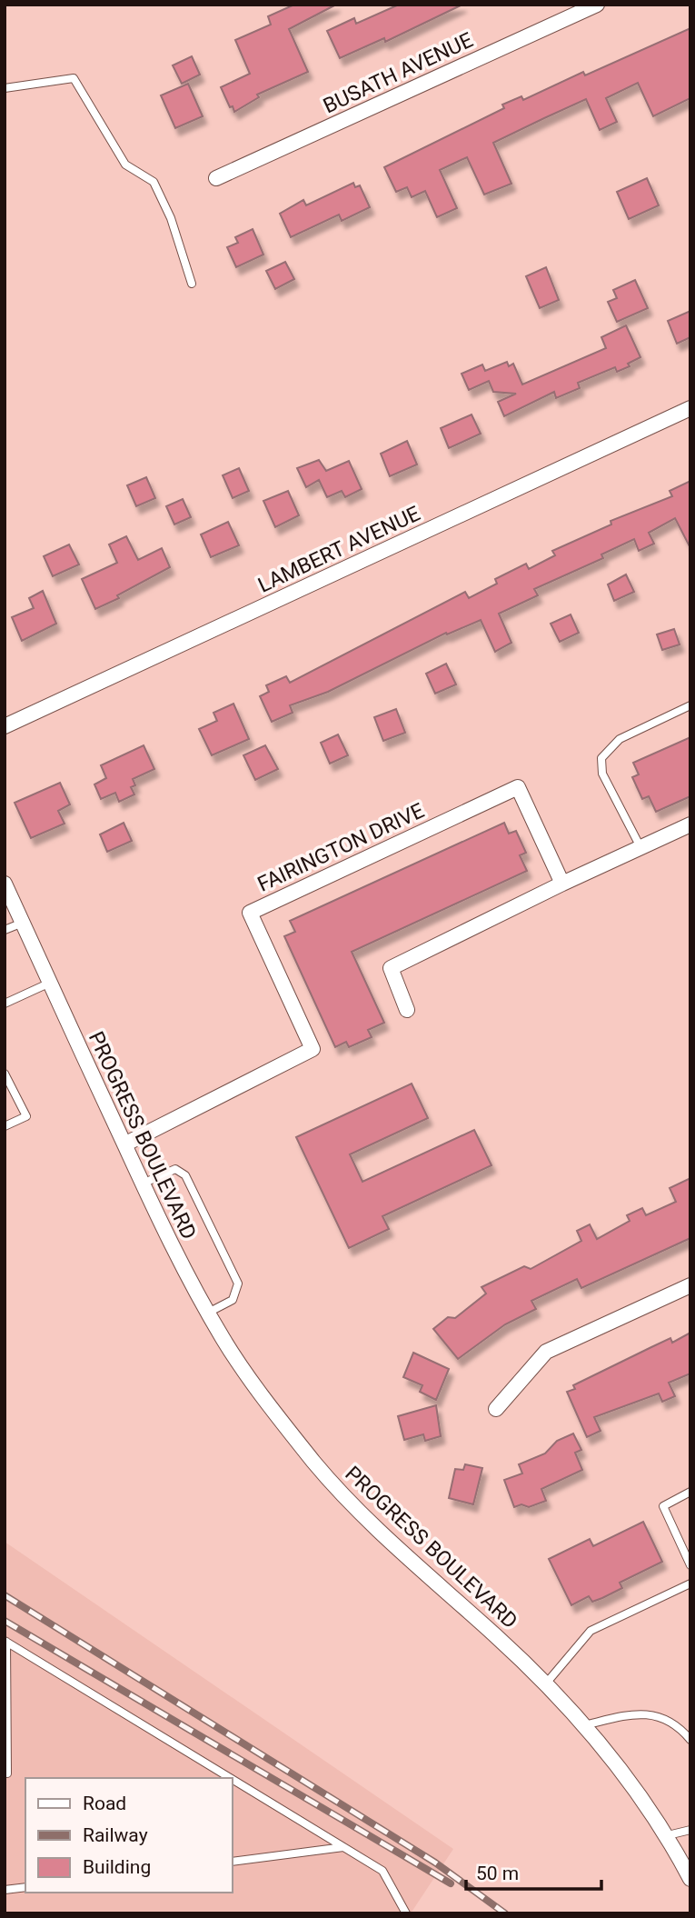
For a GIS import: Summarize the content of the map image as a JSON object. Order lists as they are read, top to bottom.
{
  "streets": {
    "street": [
      "BUSATH AVENUE",
      "LAMBERT AVENUE",
      "FAIRINGTON DRIVE",
      "PROGRESS BOULEVARD"
    ]
  },
  "crossings": [
    ["FAIRINGTON DRIVE", "PROGRESS BOULEVARD"]
  ],
  "legend": ["Road", "Railway", "Building"],
  "scale_bar": "50 m"
}
